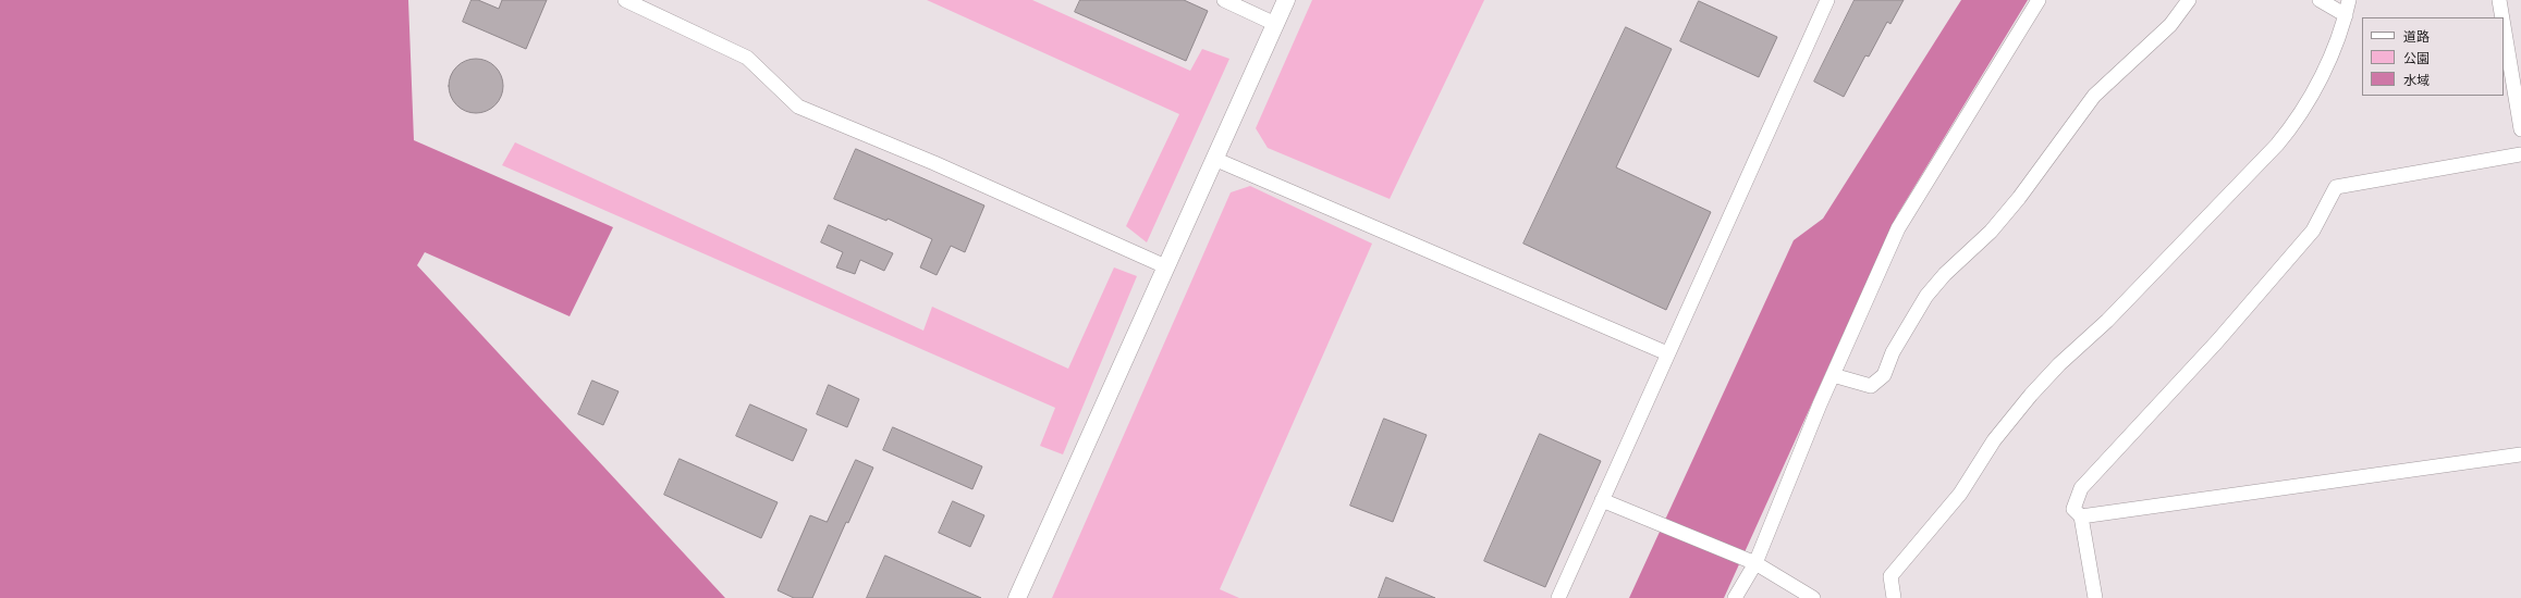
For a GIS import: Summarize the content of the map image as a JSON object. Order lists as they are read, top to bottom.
{
  "legend": ["道路", "公園", "水域"]
}
